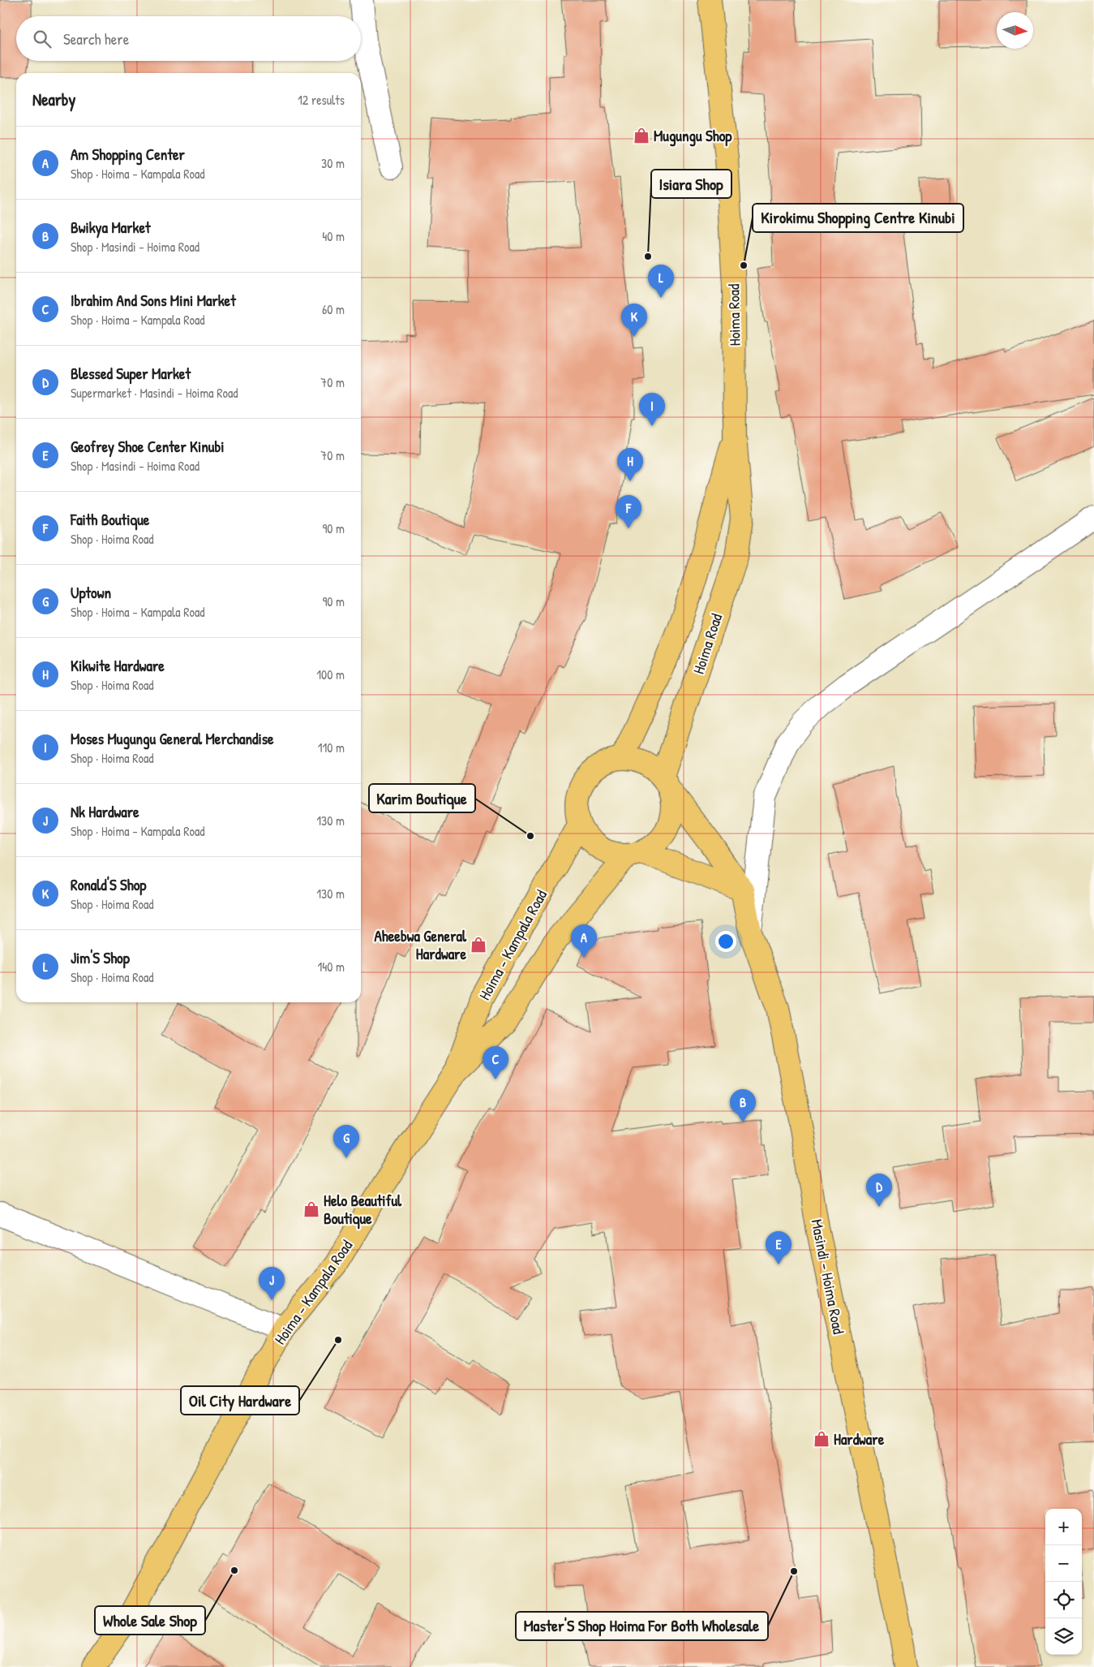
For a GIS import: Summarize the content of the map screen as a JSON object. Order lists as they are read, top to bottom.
{
  "streets": {
    "main road": ["Hoima Road", "Hoima - Kampala Road", "Masindi - Hoima Road"]
  },
  "crossings": [
    ["Hoima Road", "Hoima - Kampala Road"],
    ["Hoima Road", "Masindi - Hoima Road"],
    ["Hoima - Kampala Road", "Masindi - Hoima Road"]
  ],
  "places": {
    "shop": [
      "Mugungu Shop",
      "Aheebwa General Hardware",
      "Helo Beautiful Boutique",
      "Hardware"
    ],
    "other": [
      "Isiara Shop",
      "Kirokimu Shopping Centre Kinubi",
      "Karim Boutique",
      "Oil City Hardware",
      "Whole Sale Shop",
      "Master'S Shop Hoima For Both Wholesale"
    ]
  },
  "north": "right",
  "page": {
    "search": "Search here",
    "heading": ["Nearby", "12 results"],
    "list": [
      {
        "mark": "A",
        "name": "Am Shopping Center",
        "note": "Shop · Hoima - Kampala Road",
        "value": "30 m"
      },
      {
        "mark": "B",
        "name": "Bwikya Market",
        "note": "Shop · Masindi - Hoima Road",
        "value": "40 m"
      },
      {
        "mark": "C",
        "name": "Ibrahim And Sons Mini Market",
        "note": "Shop · Hoima - Kampala Road",
        "value": "60 m"
      },
      {
        "mark": "D",
        "name": "Blessed Super Market",
        "note": "Supermarket · Masindi - Hoima Road",
        "value": "70 m"
      },
      {
        "mark": "E",
        "name": "Geofrey Shoe Center Kinubi",
        "note": "Shop · Masindi - Hoima Road",
        "value": "70 m"
      },
      {
        "mark": "F",
        "name": "Faith Boutique",
        "note": "Shop · Hoima Road",
        "value": "90 m"
      },
      {
        "mark": "G",
        "name": "Uptown",
        "note": "Shop · Hoima - Kampala Road",
        "value": "90 m"
      },
      {
        "mark": "H",
        "name": "Kikwite Hardware",
        "note": "Shop · Hoima Road",
        "value": "100 m"
      },
      {
        "mark": "I",
        "name": "Moses Mugungu General Merchandise",
        "note": "Shop · Hoima Road",
        "value": "110 m"
      },
      {
        "mark": "J",
        "name": "Nk Hardware",
        "note": "Shop · Hoima - Kampala Road",
        "value": "130 m"
      },
      {
        "mark": "K",
        "name": "Ronald'S Shop",
        "note": "Shop · Hoima Road",
        "value": "130 m"
      },
      {
        "mark": "L",
        "name": "Jim'S Shop",
        "note": "Shop · Hoima Road",
        "value": "140 m"
      }
    ],
    "pins": [
      "L",
      "K",
      "I",
      "H",
      "F",
      "A",
      "C",
      "B",
      "G",
      "D",
      "E",
      "J"
    ],
    "map_buttons": ["+", "−"]
  }
}
